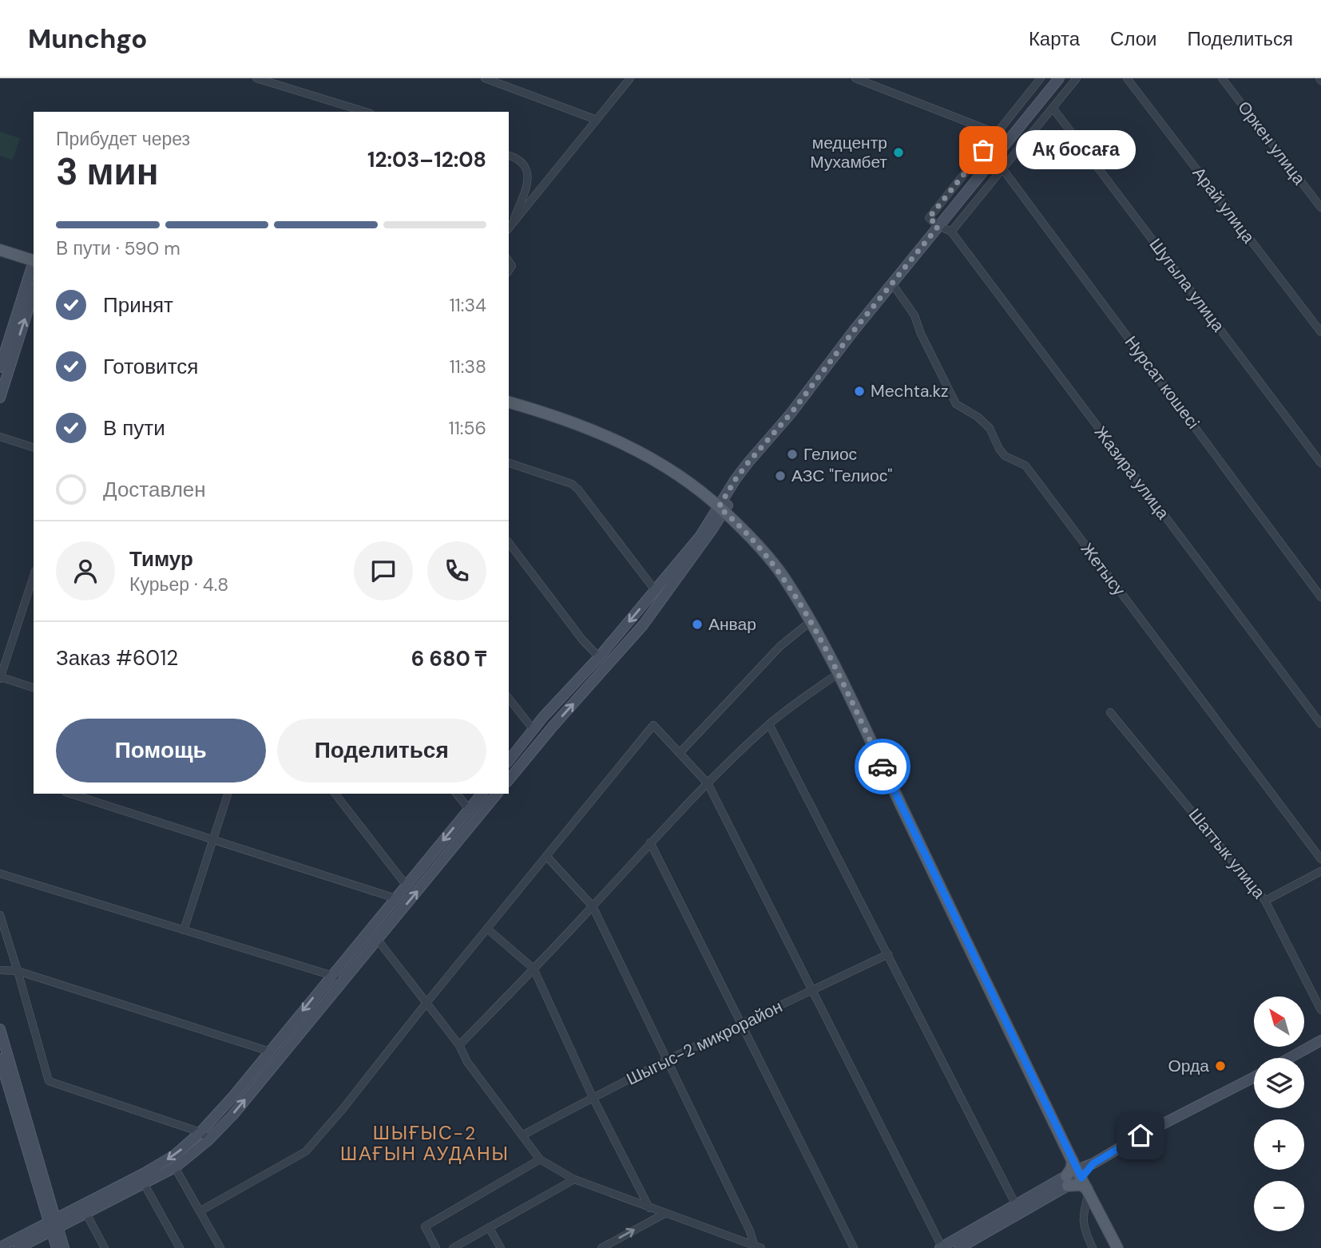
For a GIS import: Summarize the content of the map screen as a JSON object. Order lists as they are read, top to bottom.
{
  "streets": {
    "street": [
      "Оркен улица",
      "Арай улица",
      "Шугыла улица",
      "Нурсат кошесi",
      "Жазира улица",
      "Жетысу",
      "Шаттык улица",
      "Шыгыс-2 микрорайон"
    ]
  },
  "districts": ["ШЫҒЫС-2 ШАҒЫН АУДАНЫ"],
  "places": [
    "Ақ босаға",
    "медцентр Мухамбет",
    "Mechta.kz",
    "Гелиос",
    "АЗС \"Гелиос\"",
    "Анвар",
    "Орда"
  ],
  "north": "top left",
  "page": {
    "header": "Munchgo",
    "nav": ["Карта", "Слои", "Поделиться"],
    "heading": ["3 мин", "Прибудет через", "12:03–12:08"],
    "panel": [
      "Тимур",
      "Курьер · 4.8",
      "Заказ #6012",
      "6 680 ₸"
    ],
    "bubble": "Ақ босаға",
    "bar": "В пути · 590 m",
    "list": [
      ["Принят", "11:34"],
      ["Готовится", "11:38"],
      ["В пути", "11:56"],
      "Доставлен"
    ],
    "buttons": ["Помощь", "Поделиться"],
    "map_buttons": ["+", "−"]
  }
}
